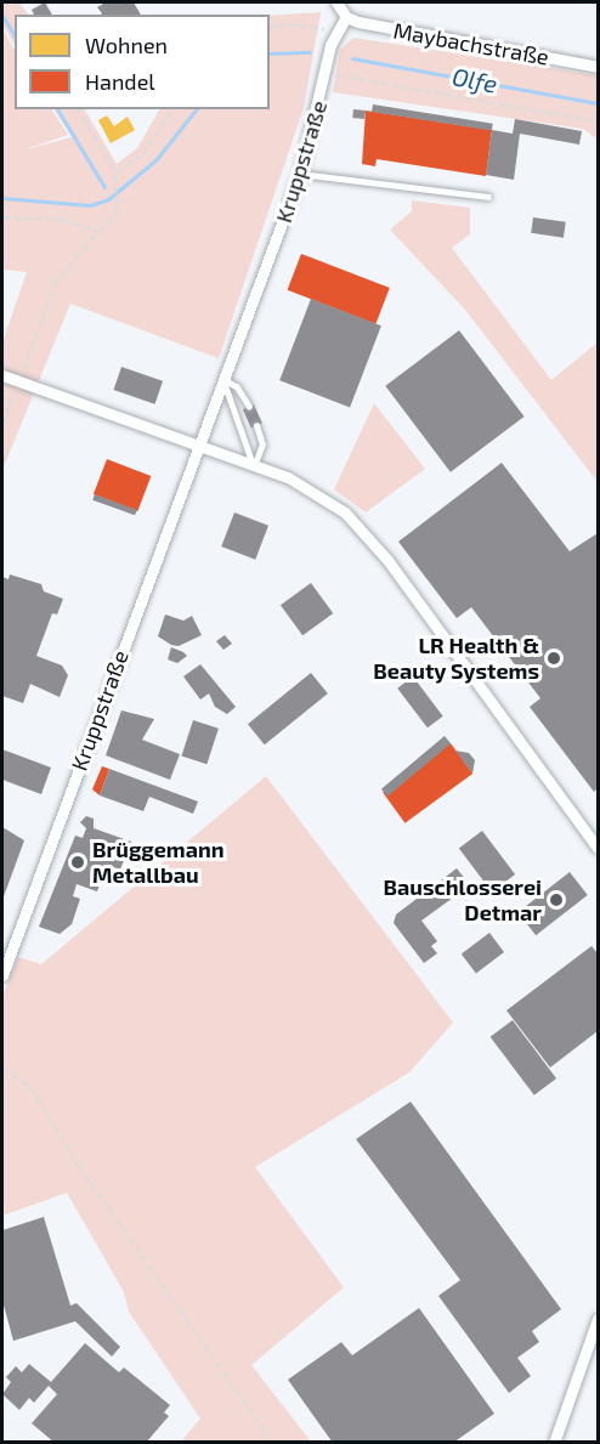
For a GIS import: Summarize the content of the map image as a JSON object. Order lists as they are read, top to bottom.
{
  "streets": {
    "street": ["Maybachstraße", "Kruppstraße"]
  },
  "crossings": [
    ["Maybachstraße", "Kruppstraße"]
  ],
  "water": ["Olfe"],
  "places": ["LR Health & Beauty Systems", "Brüggemann Metallbau", "Bauschlosserei Detmar"],
  "legend": ["Wohnen", "Handel"]
}
